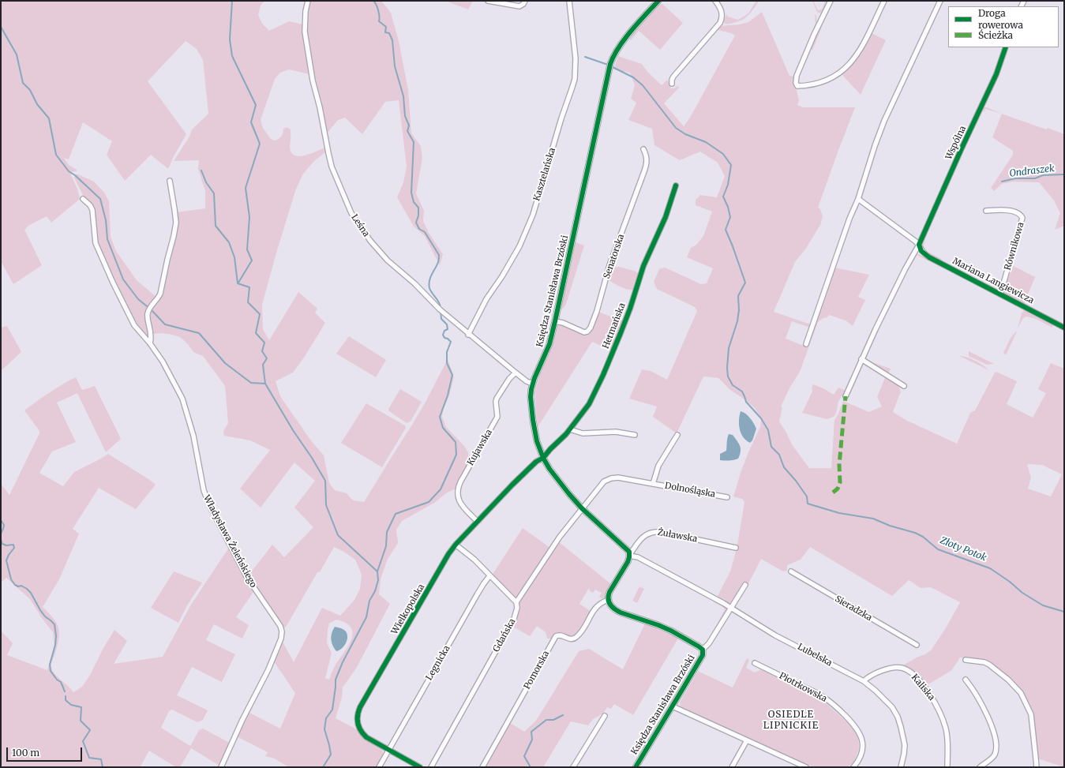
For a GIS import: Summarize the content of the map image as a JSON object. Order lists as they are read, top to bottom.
{
  "streets": {
    "street": [
      "Wspólna",
      "Kasztelańska",
      "Leśna",
      "Równikowa",
      "Senatorska",
      "Mariana Langiewicza",
      "Księdza Stanisława Brzóski",
      "Hetmańska",
      "Kujawska",
      "Dolnośląska",
      "Żuławska",
      "Władysława Żeleńskiego",
      "Sieradzka",
      "Wielkopolska",
      "Gdańska",
      "Lubelska",
      "Legnicka",
      "Pomorska",
      "Piotrkowska",
      "Kaliska"
    ]
  },
  "crossings": [
    ["Wspólna", "Mariana Langiewicza"],
    ["Kasztelańska", "Leśna"],
    ["Leśna", "Księdza Stanisława Brzóski"],
    ["Leśna", "Kujawska"],
    ["Równikowa", "Mariana Langiewicza"],
    ["Senatorska", "Księdza Stanisława Brzóski"],
    ["Księdza Stanisława Brzóski", "Hetmańska"],
    ["Księdza Stanisława Brzóski", "Dolnośląska"],
    ["Księdza Stanisława Brzóski", "Żuławska"],
    ["Księdza Stanisława Brzóski", "Wielkopolska"],
    ["Księdza Stanisława Brzóski", "Gdańska"],
    ["Księdza Stanisława Brzóski", "Lubelska"],
    ["Księdza Stanisława Brzóski", "Pomorska"],
    ["Hetmańska", "Wielkopolska"],
    ["Kujawska", "Wielkopolska"],
    ["Dolnośląska", "Gdańska"],
    ["Wielkopolska", "Legnicka"],
    ["Lubelska", "Kaliska"]
  ],
  "districts": ["OSIEDLE LIPNICKIE"],
  "water": ["Ondraszek", "Złoty Potok"],
  "legend": ["Droga rowerowa", "Ścieżka"],
  "scale_bar": "100 m"
}
